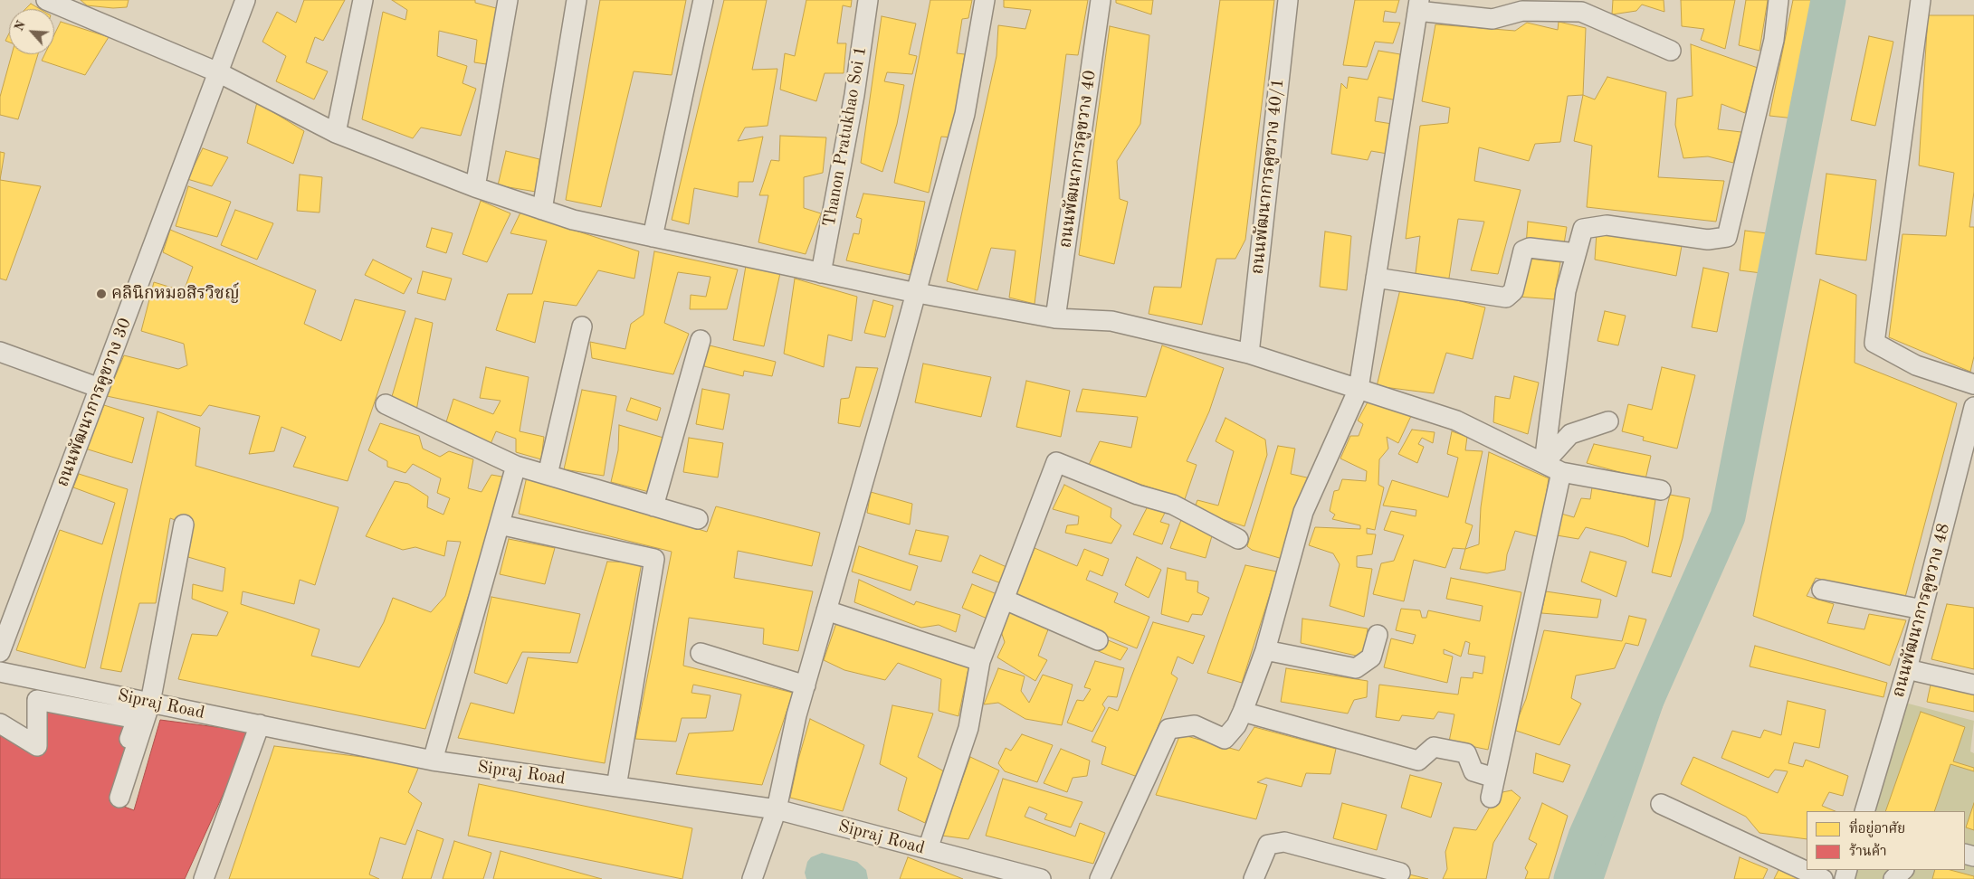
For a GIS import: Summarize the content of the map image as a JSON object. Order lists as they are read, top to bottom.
{
  "streets": {
    "street": [
      "Thanon Pratukhao Soi 1",
      "ถนนพัฒนาการคูขวาง 40",
      "ถนนพัฒนาการคูขวาง 40/1",
      "ถนนพัฒนาการคูขวาง 30",
      "ถนนพัฒนาการคูขวาง 48",
      "Sipraj Road"
    ]
  },
  "places": ["คลินิกหมอสิรวิชญ์"],
  "legend": ["ที่อยู่อาศัย", "ร้านค้า"],
  "north": "top left"
}
